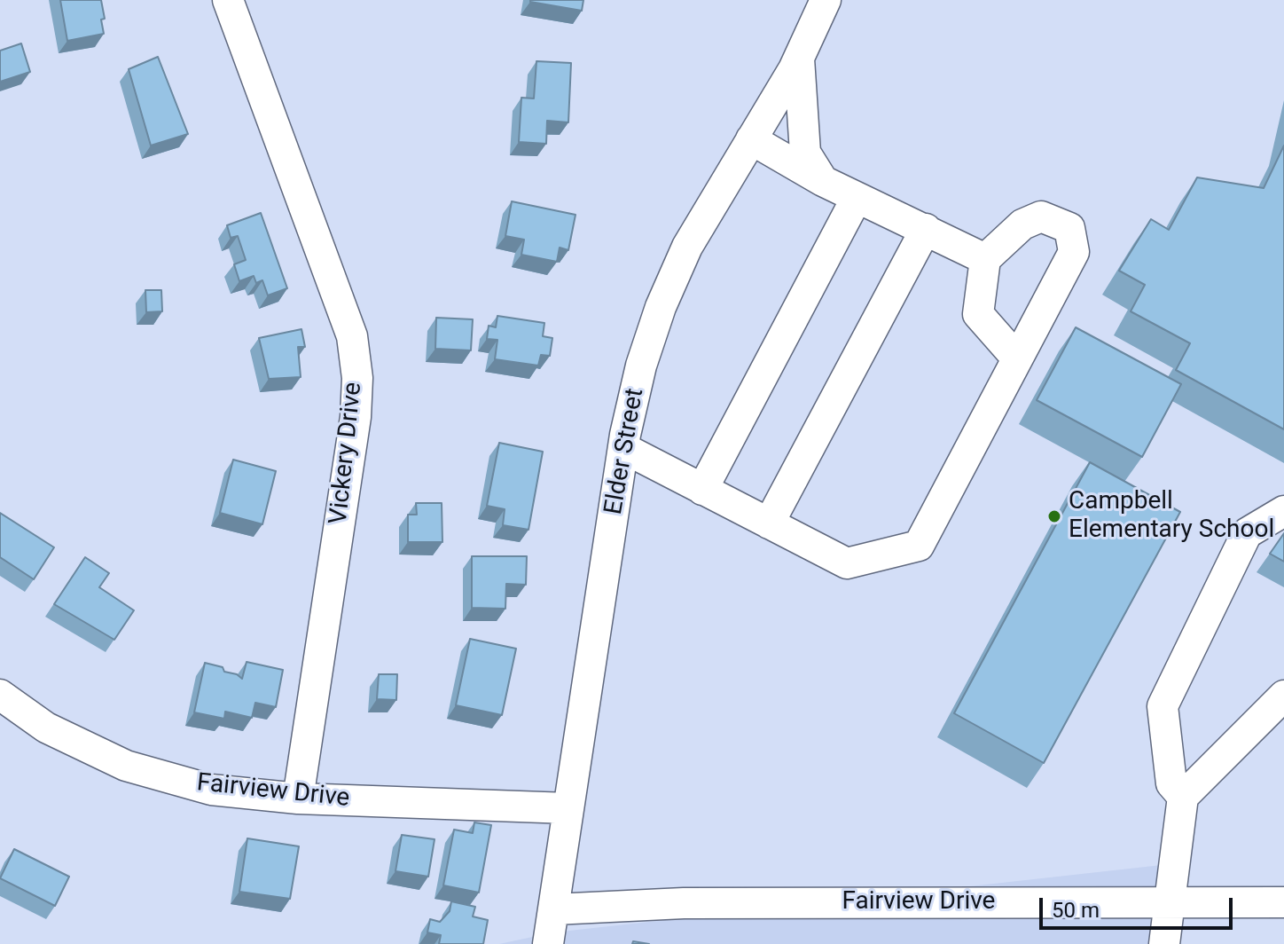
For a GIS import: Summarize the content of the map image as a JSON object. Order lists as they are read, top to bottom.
{
  "streets": {
    "street": ["Elder Street", "Vickery Drive", "Fairview Drive"]
  },
  "crossings": [
    ["Elder Street", "Fairview Drive"],
    ["Vickery Drive", "Fairview Drive"]
  ],
  "places": ["Campbell Elementary School"],
  "scale_bar": "50 m"
}
